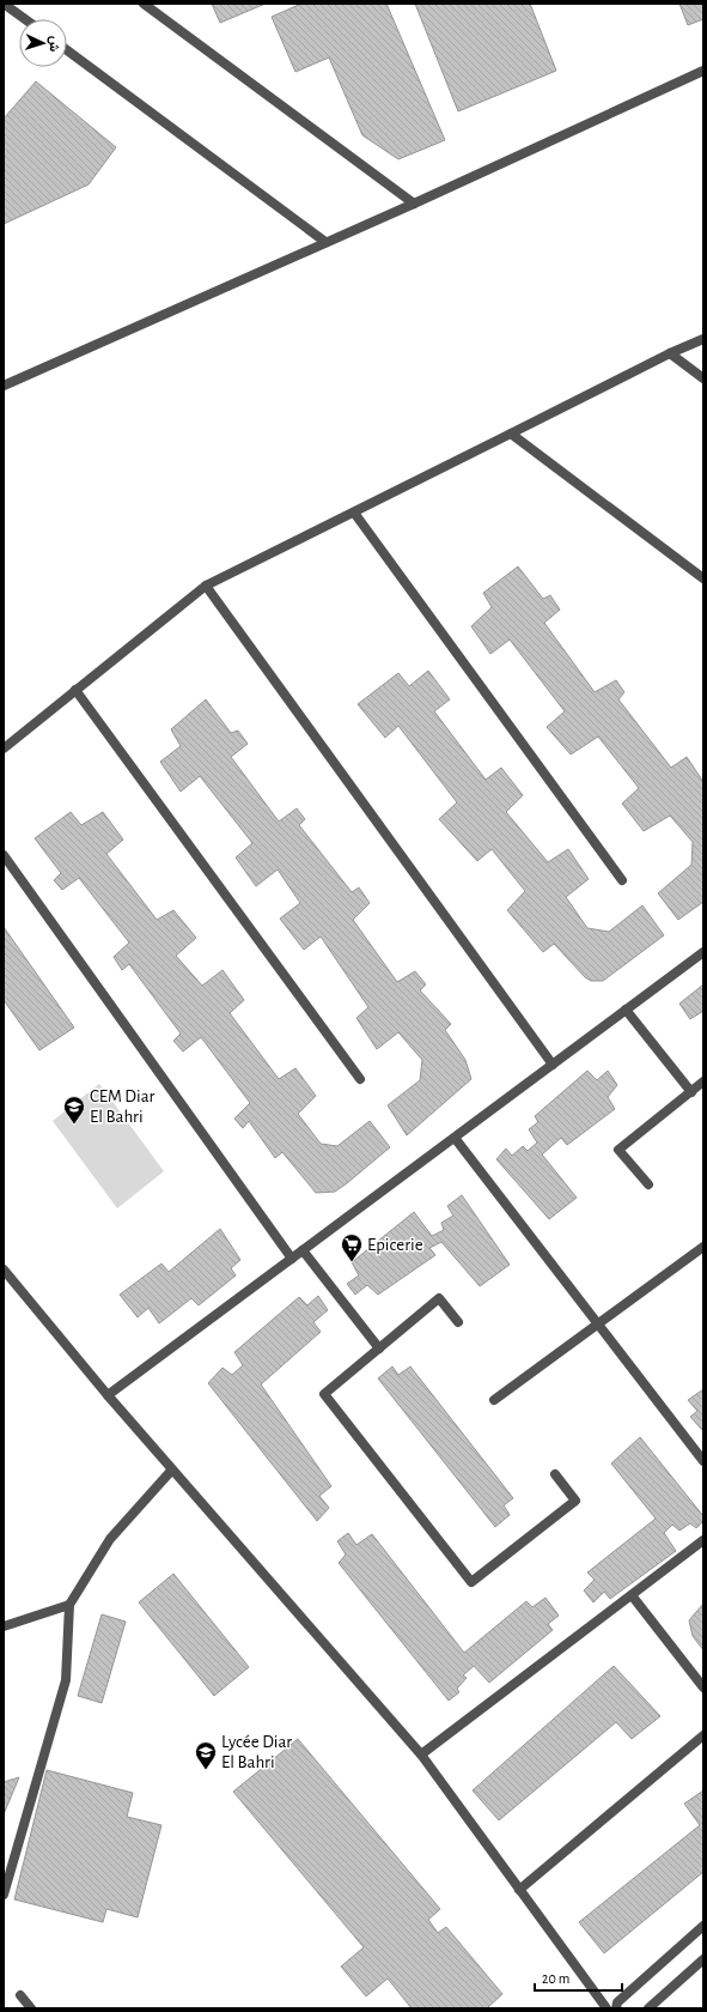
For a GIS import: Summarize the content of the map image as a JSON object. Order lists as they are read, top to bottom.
{
  "places": {
    "school or university": ["CEM Diar El Bahri", "Lycée Diar El Bahri"],
    "supermarket": ["Epicerie"]
  },
  "scale_bar": "20 m",
  "north": "right"
}
